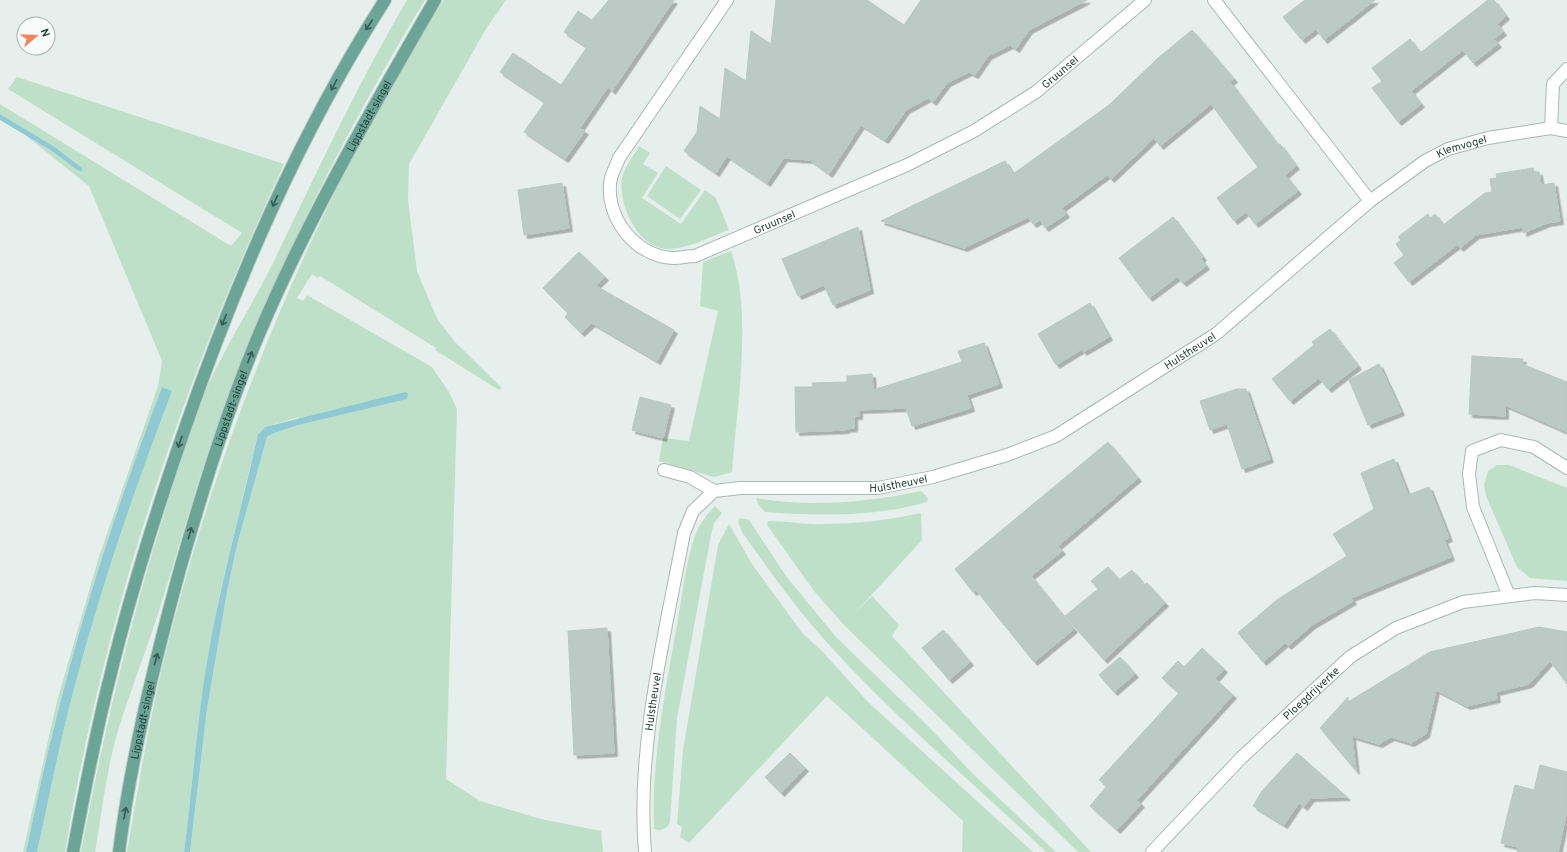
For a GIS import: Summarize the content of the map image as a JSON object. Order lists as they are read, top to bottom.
{
  "streets": {
    "main road": ["Lippstadt-singel"],
    "street": [
      "Gruunsel",
      "Klemvogel",
      "Hulstheuvel",
      "Ploegdrijverke"
    ]
  },
  "crossings": [
    ["Klemvogel", "Hulstheuvel"]
  ],
  "north": "right"
}
